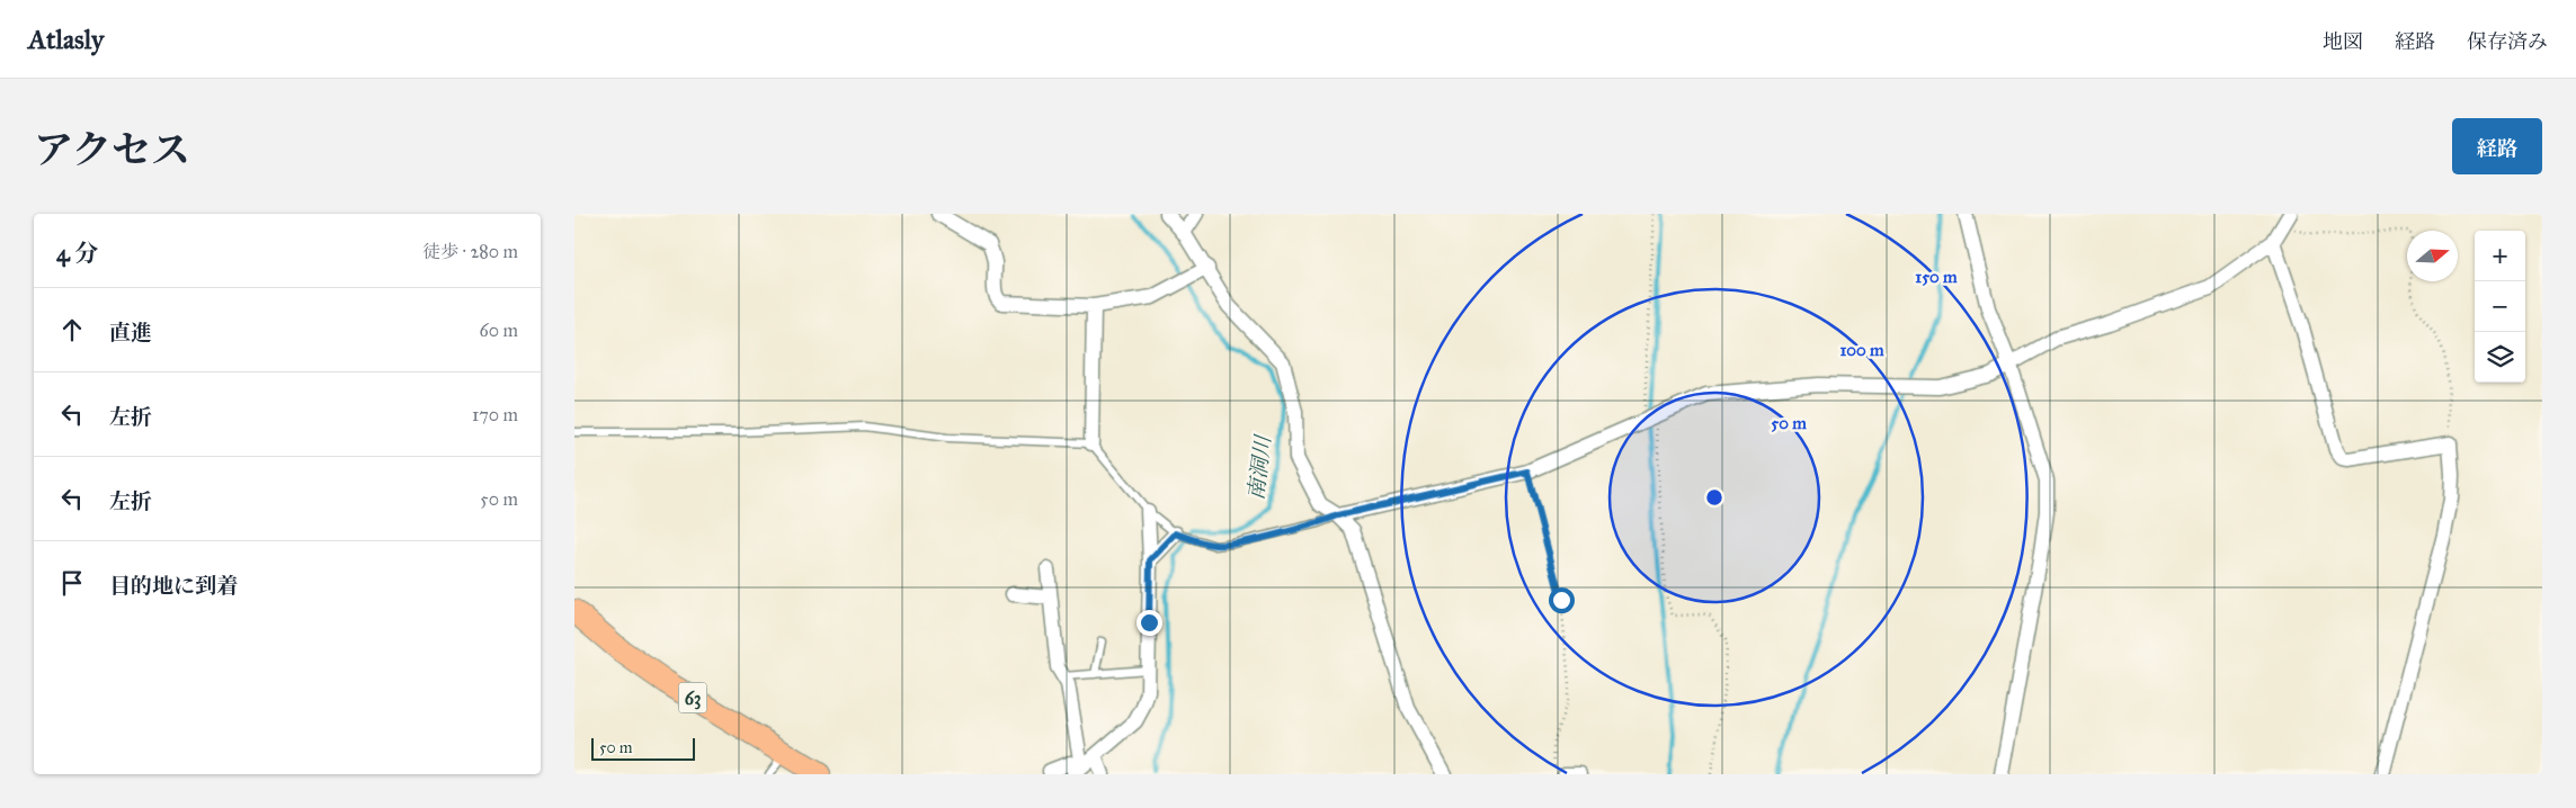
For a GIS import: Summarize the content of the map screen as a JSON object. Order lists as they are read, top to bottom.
{
  "streets": {
    "main road": ["63"]
  },
  "water": ["南洞川"],
  "scale_bar": "50 m",
  "north": "right",
  "page": {
    "header": "Atlasly",
    "nav": ["地図", "経路", "保存済み"],
    "title": "アクセス",
    "buttons": "経路",
    "heading": ["4 分", "徒歩 · 280 m"],
    "map_buttons": ["+", "−"],
    "list": [
      ["直進", "60 m"],
      ["左折", "170 m"],
      ["左折", "50 m"],
      "目的地に到着"
    ],
    "scale": "50 m"
  },
  "rings": ["150 m", "100 m", "50 m"]
}
